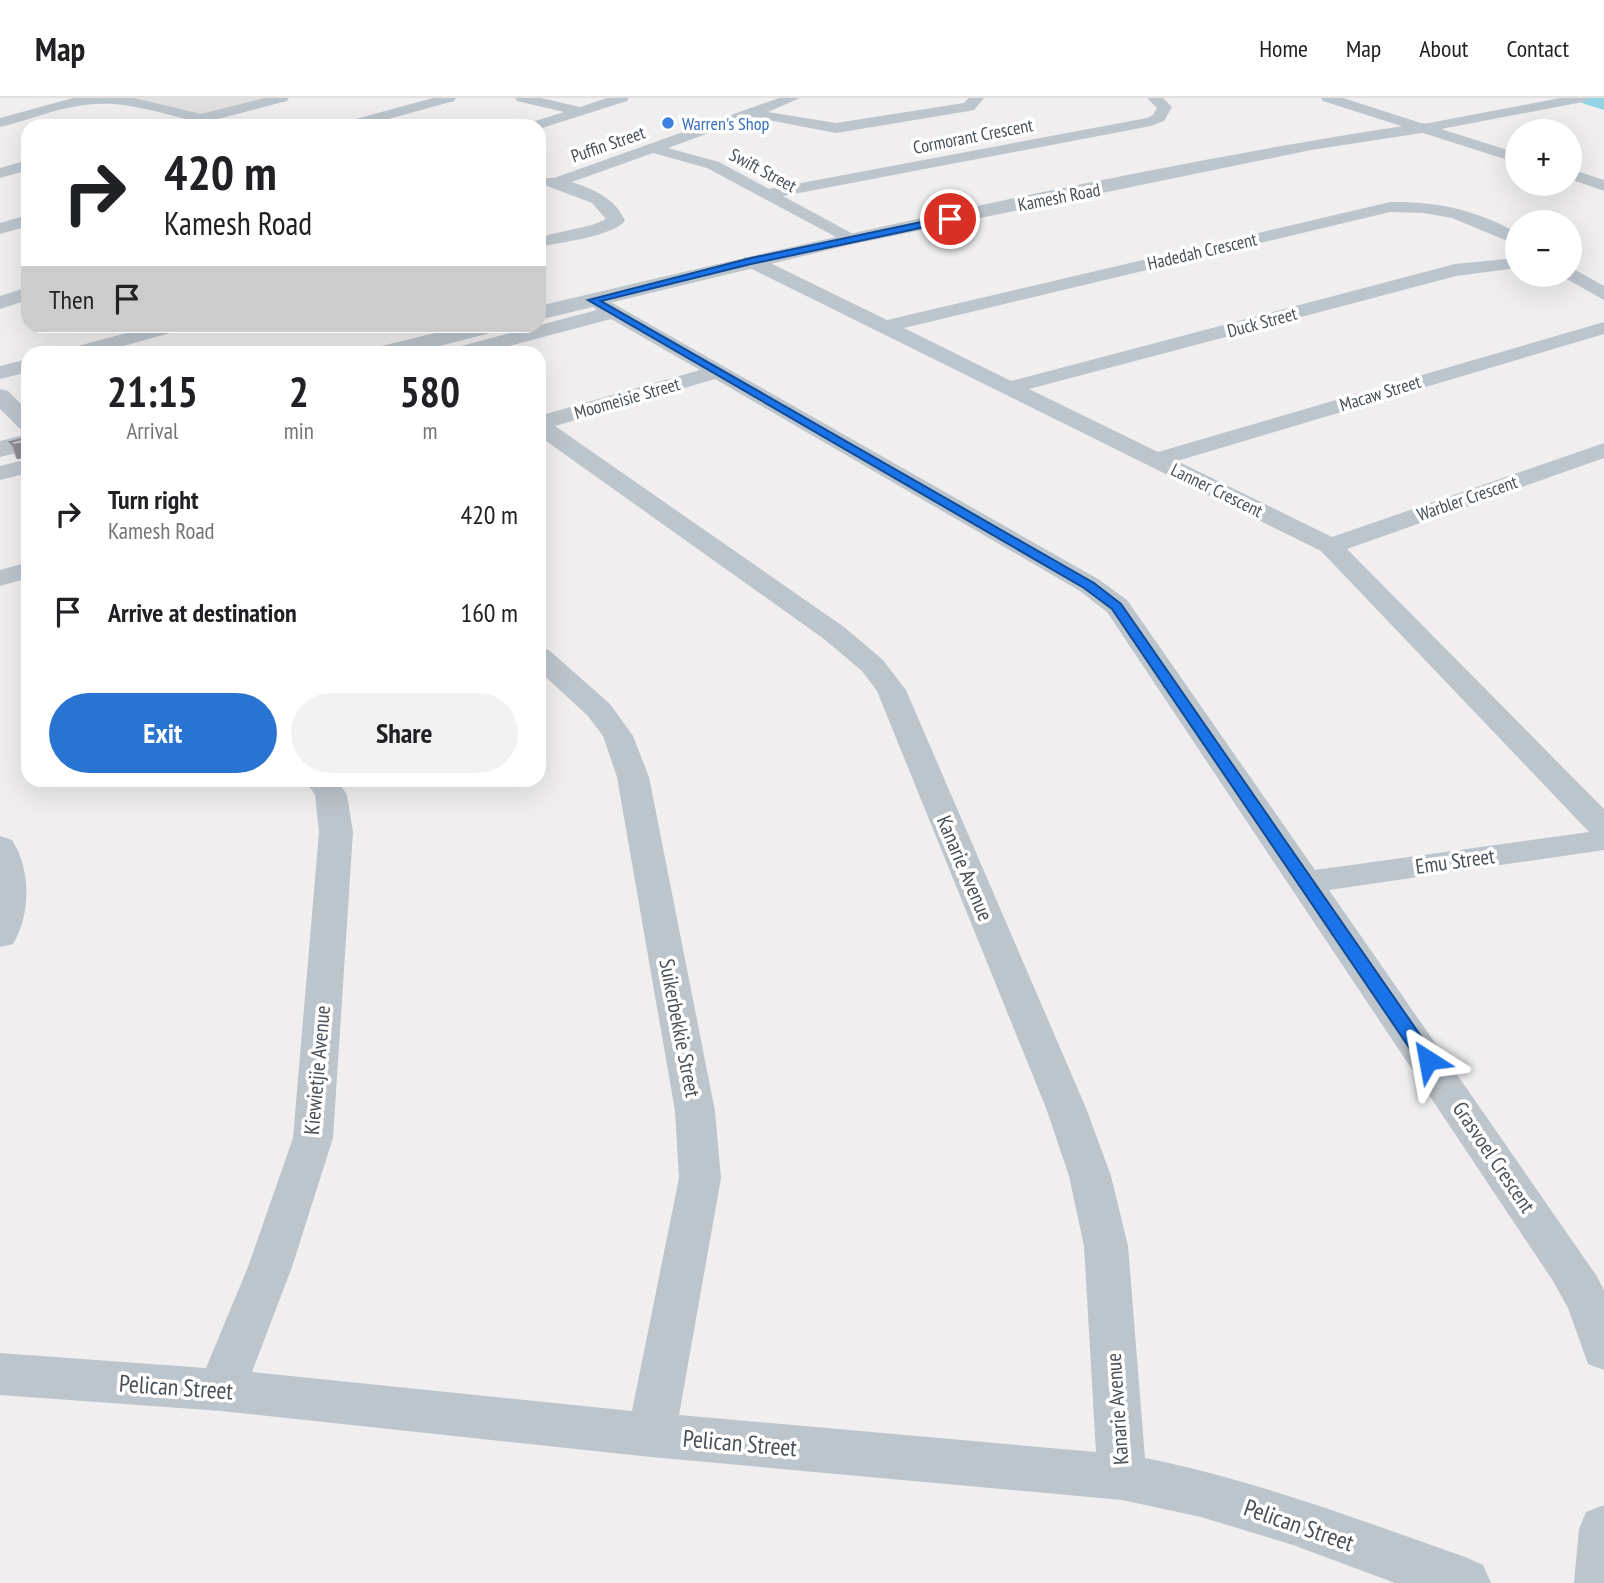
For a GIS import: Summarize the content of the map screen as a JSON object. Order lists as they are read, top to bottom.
{
  "streets": {
    "street": [
      "Cormorant Crescent",
      "Puffin Street",
      "Swift Street",
      "Kamesh Road",
      "Hadedah Crescent",
      "Duck Street",
      "Macaw Street",
      "Moomeisie Street",
      "Lanner Crescent",
      "Warbler Crescent",
      "Emu Street",
      "Kanarie Avenue",
      "Suikerbekkie Street",
      "Kiewietjie Avenue",
      "Grasvoel Crescent",
      "Pelican Street"
    ]
  },
  "crossings": [
    ["Cormorant Crescent", "Swift Street"],
    ["Puffin Street", "Swift Street"],
    ["Swift Street", "Kamesh Road"],
    ["Kamesh Road", "Lanner Crescent"],
    ["Kamesh Road", "Grasvoel Crescent"],
    ["Hadedah Crescent", "Lanner Crescent"],
    ["Duck Street", "Lanner Crescent"],
    ["Macaw Street", "Lanner Crescent"],
    ["Moomeisie Street", "Grasvoel Crescent"],
    ["Lanner Crescent", "Warbler Crescent"],
    ["Emu Street", "Grasvoel Crescent"],
    ["Kanarie Avenue", "Pelican Street"],
    ["Suikerbekkie Street", "Pelican Street"],
    ["Kiewietjie Avenue", "Pelican Street"]
  ],
  "places": ["Warren's Shop"],
  "page": {
    "header": "Map",
    "nav": [
      "Home",
      "Map",
      "About",
      "Contact"
    ],
    "map_buttons": ["+", "−"],
    "turn": ["420 m", "Kamesh Road"],
    "then": "Then",
    "eta": [
      "21:15",
      "Arrival",
      "2",
      "min",
      "580",
      "m"
    ],
    "list": [
      {
        "name": "Turn right",
        "note": "Kamesh Road",
        "value": "420 m"
      },
      {
        "name": "Arrive at destination",
        "value": "160 m"
      }
    ],
    "buttons": ["Exit", "Share"]
  }
}
